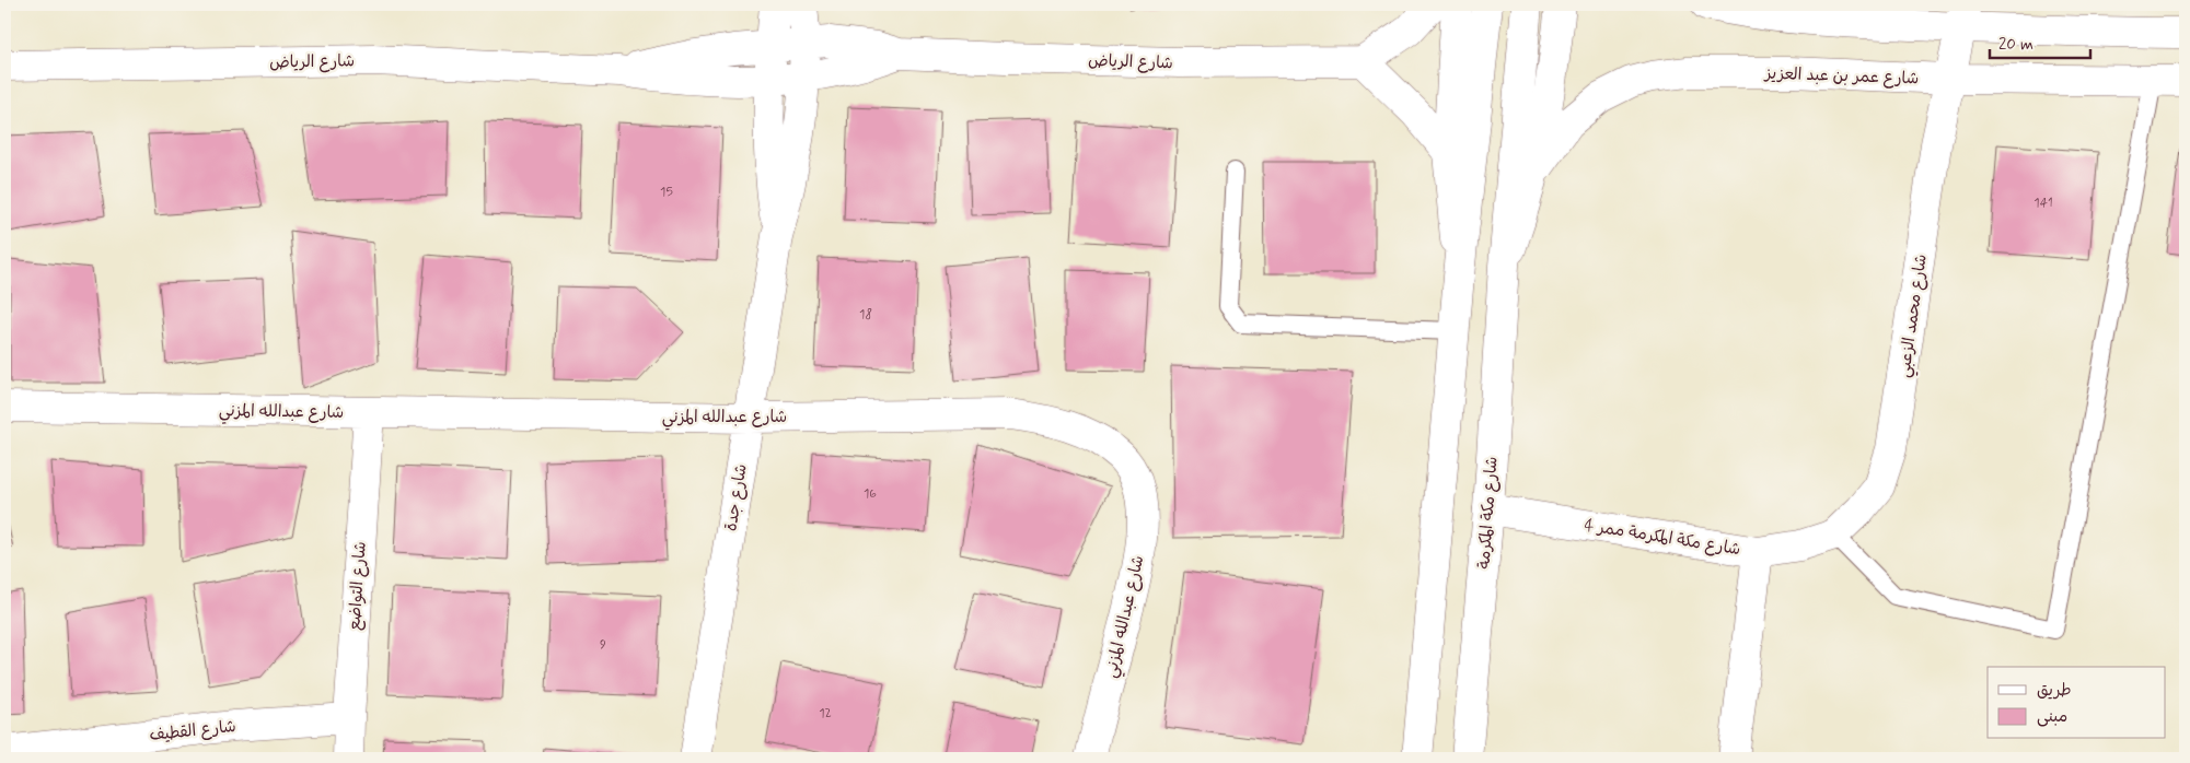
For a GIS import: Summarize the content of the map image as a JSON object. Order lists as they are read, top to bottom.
{
  "streets": {
    "street": [
      "شارع الرياض",
      "شارع عمر بن عبد العزيز",
      "شارع محمد الزعبي",
      "شارع عبدالله المزني",
      "شارع جدة",
      "شارع مكة المكرمة",
      "شارع مكة المكرمة ممر 4",
      "شارع التواضع",
      "شارع القطيف"
    ]
  },
  "crossings": [
    ["شارع الرياض", "شارع جدة"],
    ["شارع عمر بن عبد العزيز", "شارع محمد الزعبي"],
    ["شارع عمر بن عبد العزيز", "شارع مكة المكرمة"],
    ["شارع محمد الزعبي", "شارع مكة المكرمة ممر 4"],
    ["شارع عبدالله المزني", "شارع جدة"],
    ["شارع عبدالله المزني", "شارع التواضع"],
    ["شارع مكة المكرمة", "شارع مكة المكرمة ممر 4"],
    ["شارع التواضع", "شارع القطيف"]
  ],
  "house_numbers": [
    "15",
    "141",
    "18",
    "16",
    "9",
    "12"
  ],
  "legend": ["طريق", "مبنى"],
  "scale_bar": "20 m"
}
